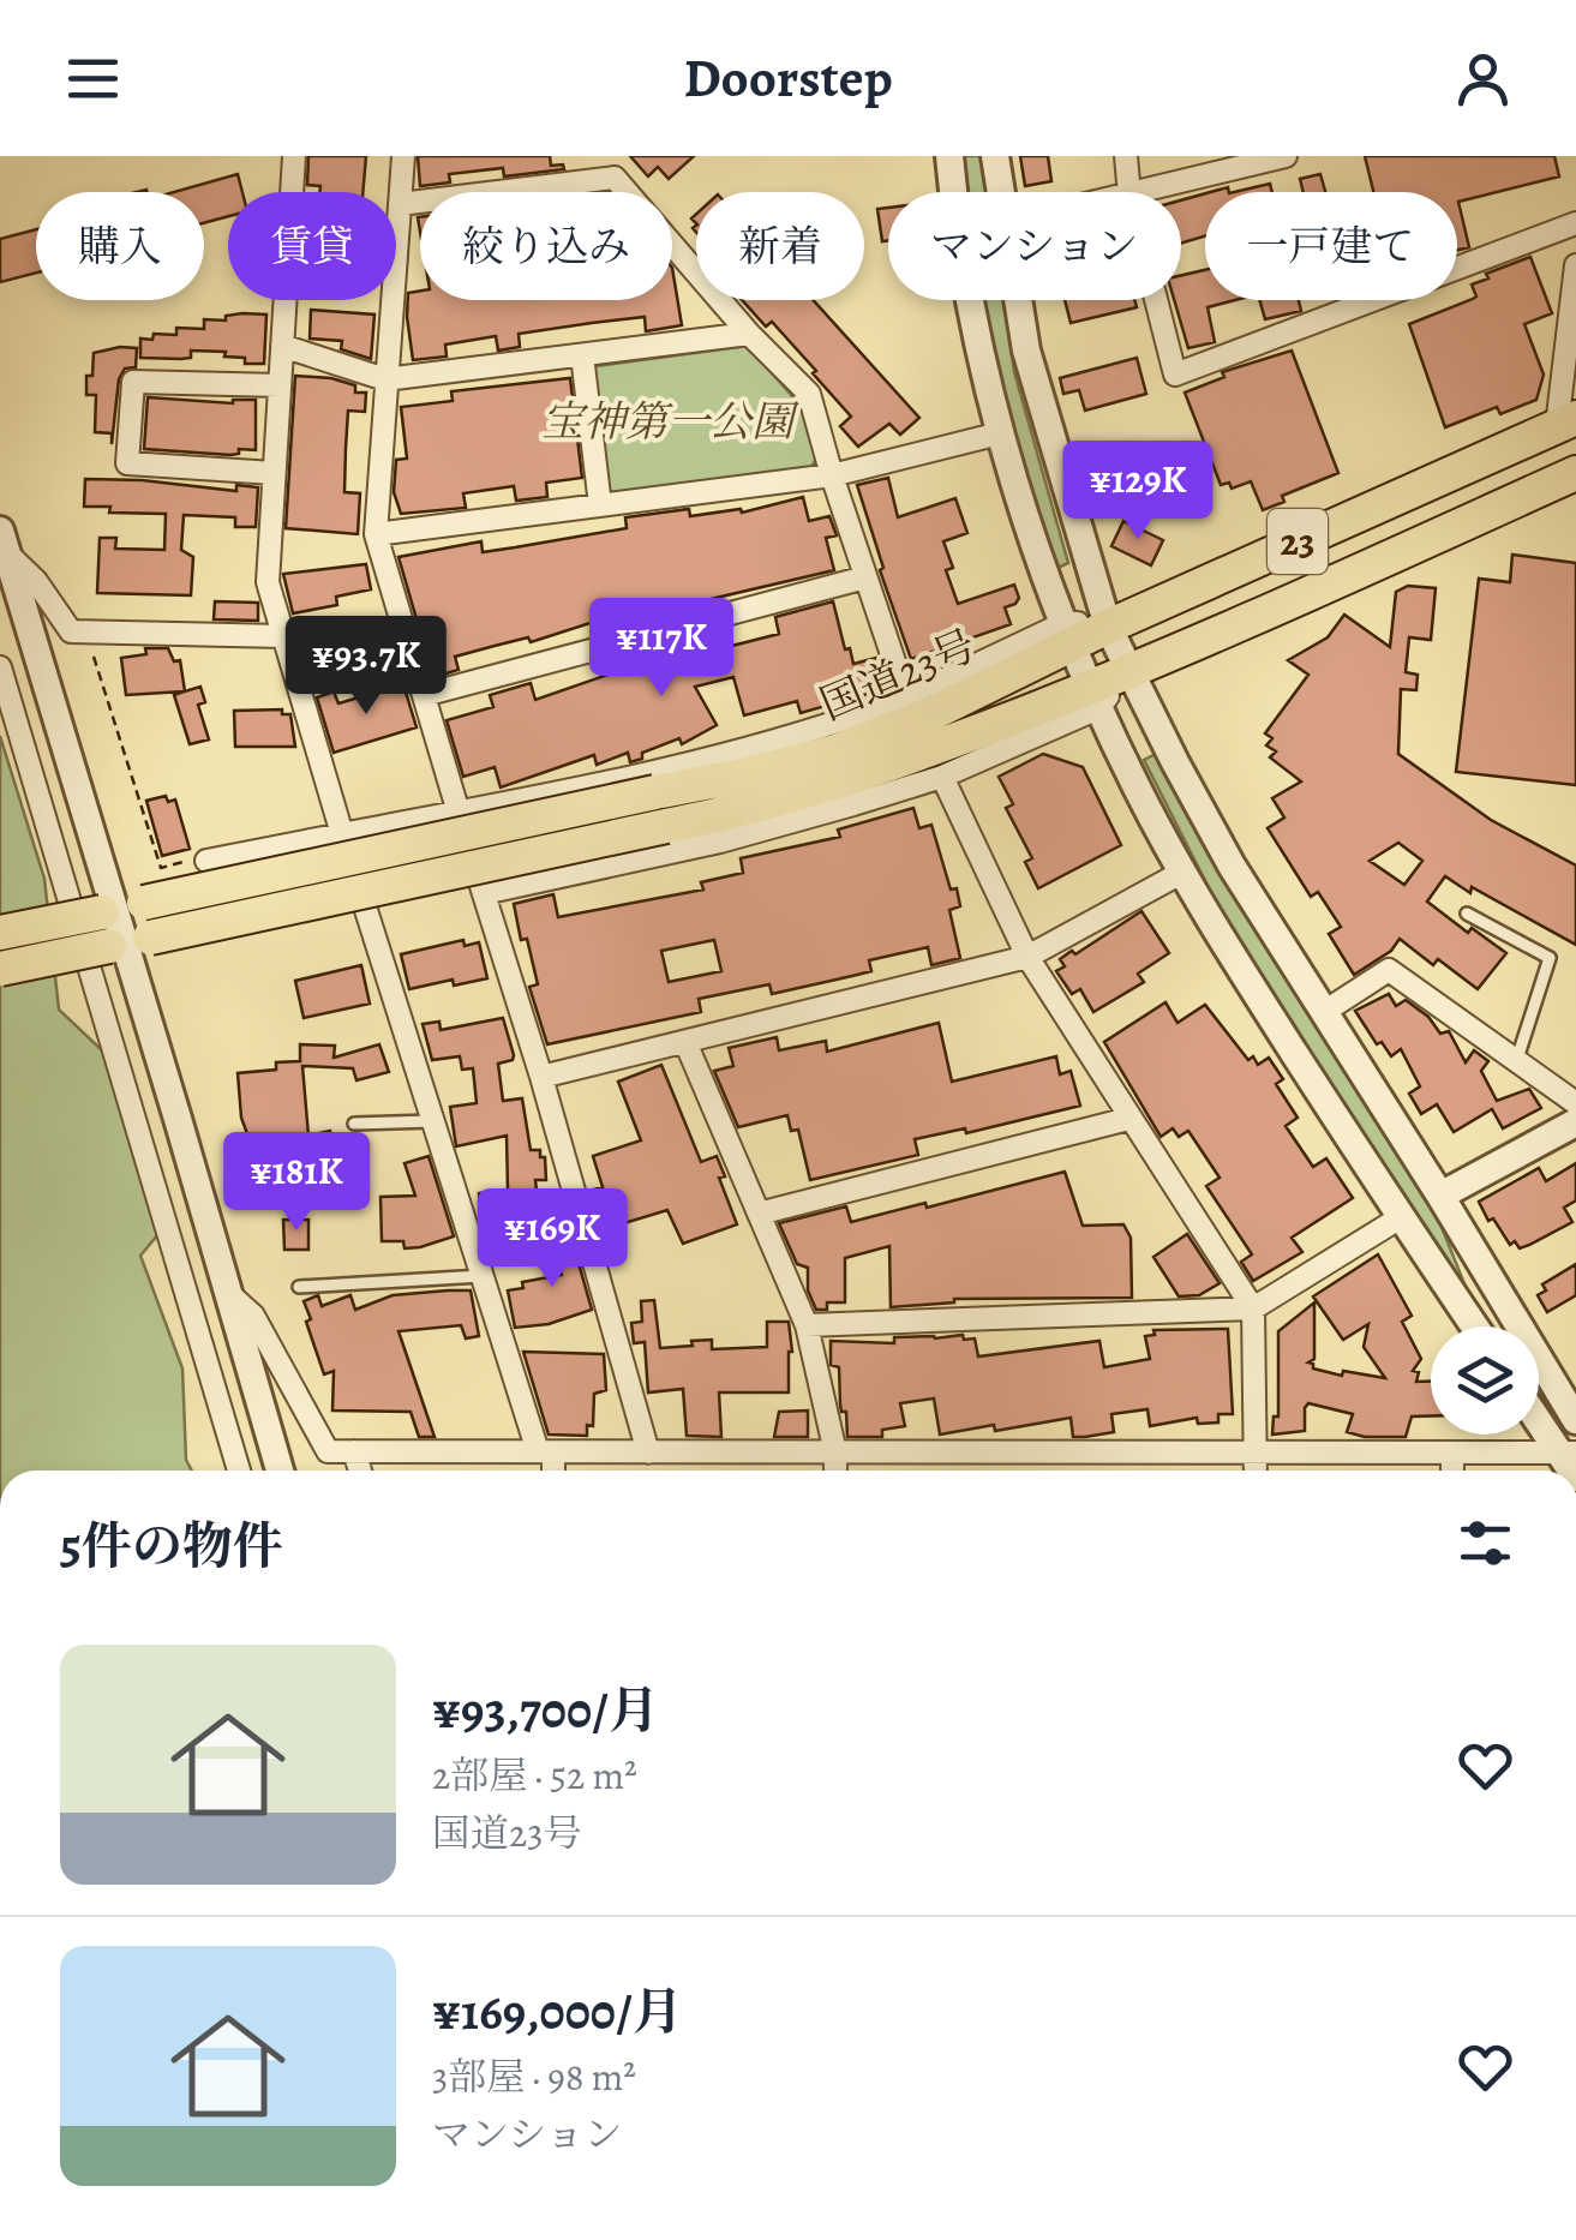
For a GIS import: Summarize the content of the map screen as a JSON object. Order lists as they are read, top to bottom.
{
  "streets": {
    "highway": ["23", "国道23号"]
  },
  "parks": ["宝神第一公園"],
  "page": {
    "header": "Doorstep",
    "chip": [
      "購入",
      "賃貸",
      "絞り込み",
      "新着",
      "マンション",
      "一戸建て"
    ],
    "price": [
      "¥129K",
      "¥117K",
      "¥93.7K",
      "¥181K",
      "¥169K"
    ],
    "heading": "5件の物件",
    "list": [
      {
        "name": "¥93,700/月",
        "note": "2部屋 · 52 m² · 国道23号"
      },
      {
        "name": "¥169,000/月",
        "note": "3部屋 · 98 m² · マンション"
      }
    ]
  }
}
